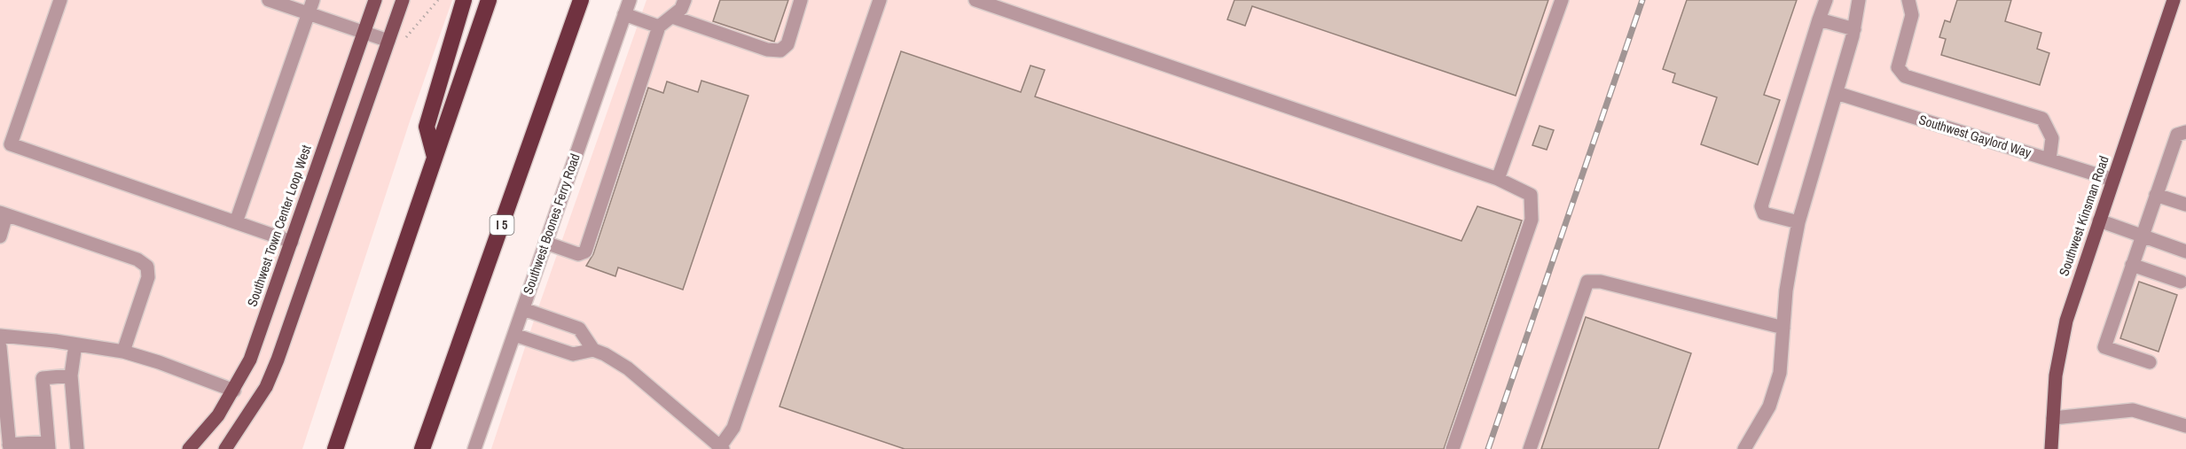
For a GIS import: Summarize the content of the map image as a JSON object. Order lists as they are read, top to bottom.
{
  "streets": {
    "highway": ["I 5"],
    "main road": ["Southwest Kinsman Road", "Southwest Town Center Loop West"],
    "street": ["Southwest Gaylord Way", "Southwest Boones Ferry Road"]
  },
  "crossings": [
    ["Southwest Gaylord Way", "Southwest Kinsman Road"]
  ]
}
